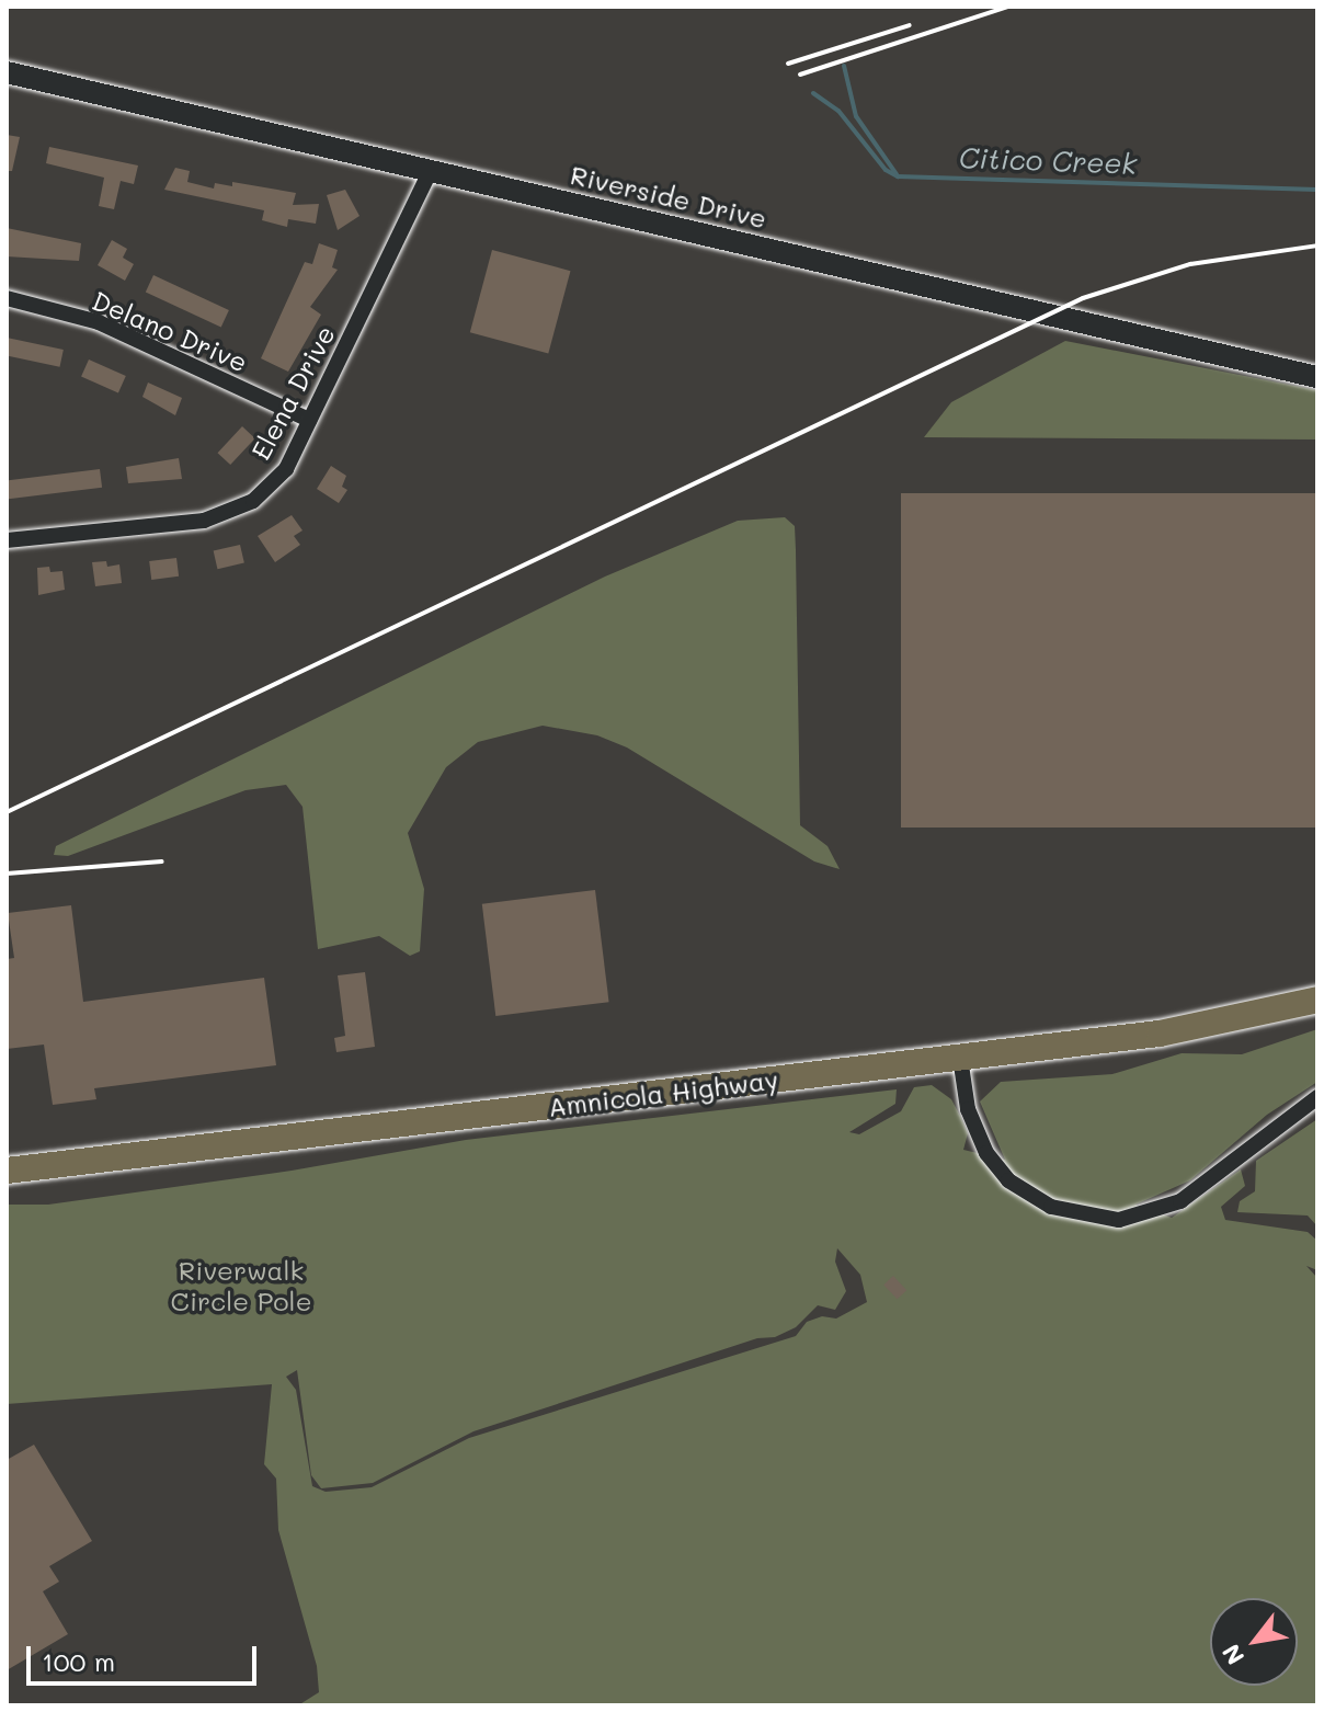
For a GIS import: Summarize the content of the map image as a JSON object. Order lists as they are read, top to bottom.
{
  "streets": {
    "main road": ["Amnicola Highway"],
    "street": ["Riverside Drive", "Delano Drive", "Elena Drive"]
  },
  "crossings": [
    ["Riverside Drive", "Elena Drive"],
    ["Delano Drive", "Elena Drive"]
  ],
  "water": ["Citico Creek"],
  "parks": ["Riverwalk Circle Pole"],
  "scale_bar": "100 m",
  "north": "bottom left"
}
